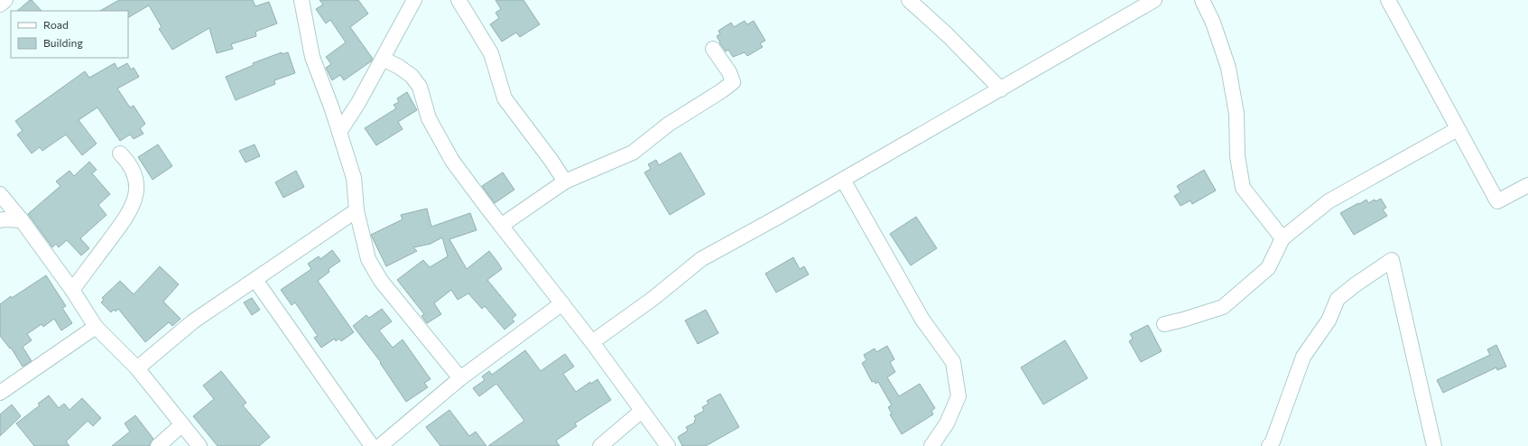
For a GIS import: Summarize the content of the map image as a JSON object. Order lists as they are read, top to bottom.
{
  "legend": ["Road", "Building"]
}
